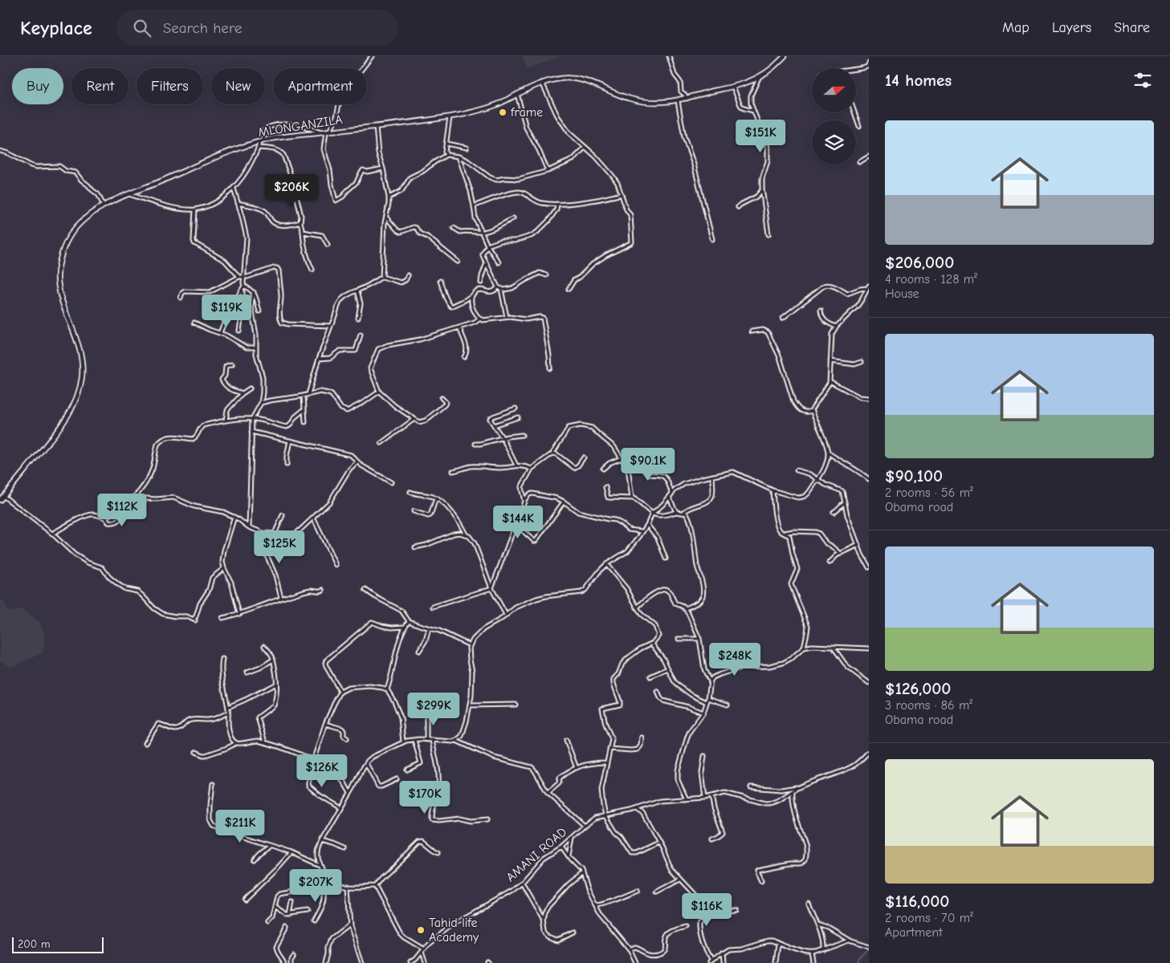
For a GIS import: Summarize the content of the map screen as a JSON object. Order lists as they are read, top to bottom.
{
  "streets": {
    "street": ["MLONGANZILA", "AMANI ROAD"]
  },
  "places": ["frame", "Tahid life Academy"],
  "scale_bar": "200 m",
  "north": "right",
  "page": {
    "header": "Keyplace",
    "search": "Search here",
    "nav": ["Map", "Layers", "Share"],
    "heading": "14 homes",
    "chip": [
      "Buy",
      "Rent",
      "Filters",
      "New",
      "Apartment"
    ],
    "list": [
      {
        "name": "$206,000",
        "note": "4 rooms · 128 m² · House"
      },
      {
        "name": "$90,100",
        "note": "2 rooms · 56 m² · Obama road"
      },
      {
        "name": "$126,000",
        "note": "3 rooms · 86 m² · Obama road"
      },
      {
        "name": "$116,000",
        "note": "2 rooms · 70 m² · Apartment"
      }
    ],
    "price": [
      "$151K",
      "$206K",
      "$119K",
      "$90.1K",
      "$112K",
      "$144K",
      "$125K",
      "$248K",
      "$299K",
      "$126K",
      "$170K",
      "$211K",
      "$207K",
      "$116K"
    ],
    "scale": "200 m"
  }
}
